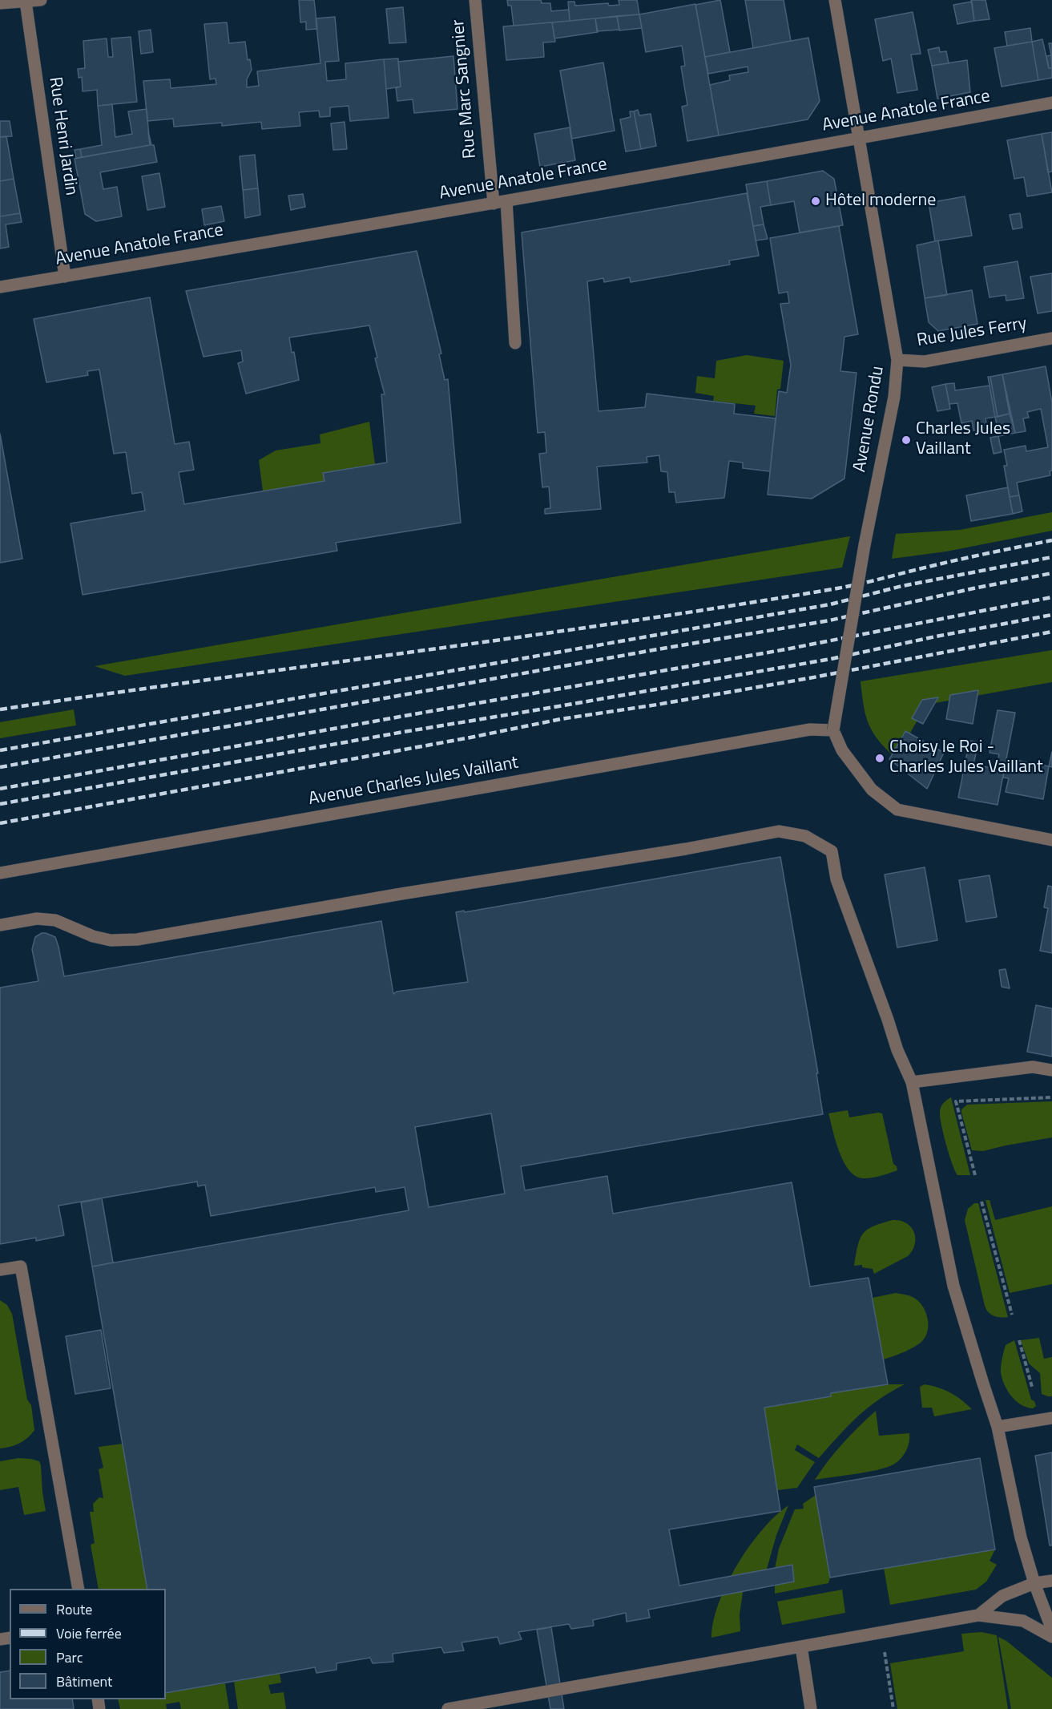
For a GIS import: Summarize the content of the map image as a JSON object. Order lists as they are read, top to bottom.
{
  "streets": {
    "street": [
      "Rue Marc Sangnier",
      "Avenue Anatole France",
      "Rue Henri Jardin",
      "Rue Jules Ferry",
      "Avenue Rondu",
      "Avenue Charles Jules Vaillant"
    ]
  },
  "crossings": [
    ["Rue Marc Sangnier", "Avenue Anatole France"],
    ["Avenue Anatole France", "Rue Henri Jardin"],
    ["Avenue Anatole France", "Avenue Rondu"],
    ["Rue Jules Ferry", "Avenue Rondu"],
    ["Avenue Rondu", "Avenue Charles Jules Vaillant"]
  ],
  "places": ["Hôtel moderne", "Charles Jules Vaillant", "Choisy le Roi - Charles Jules Vaillant"],
  "legend": [
    "Route",
    "Voie ferrée",
    "Parc",
    "Bâtiment"
  ]
}
